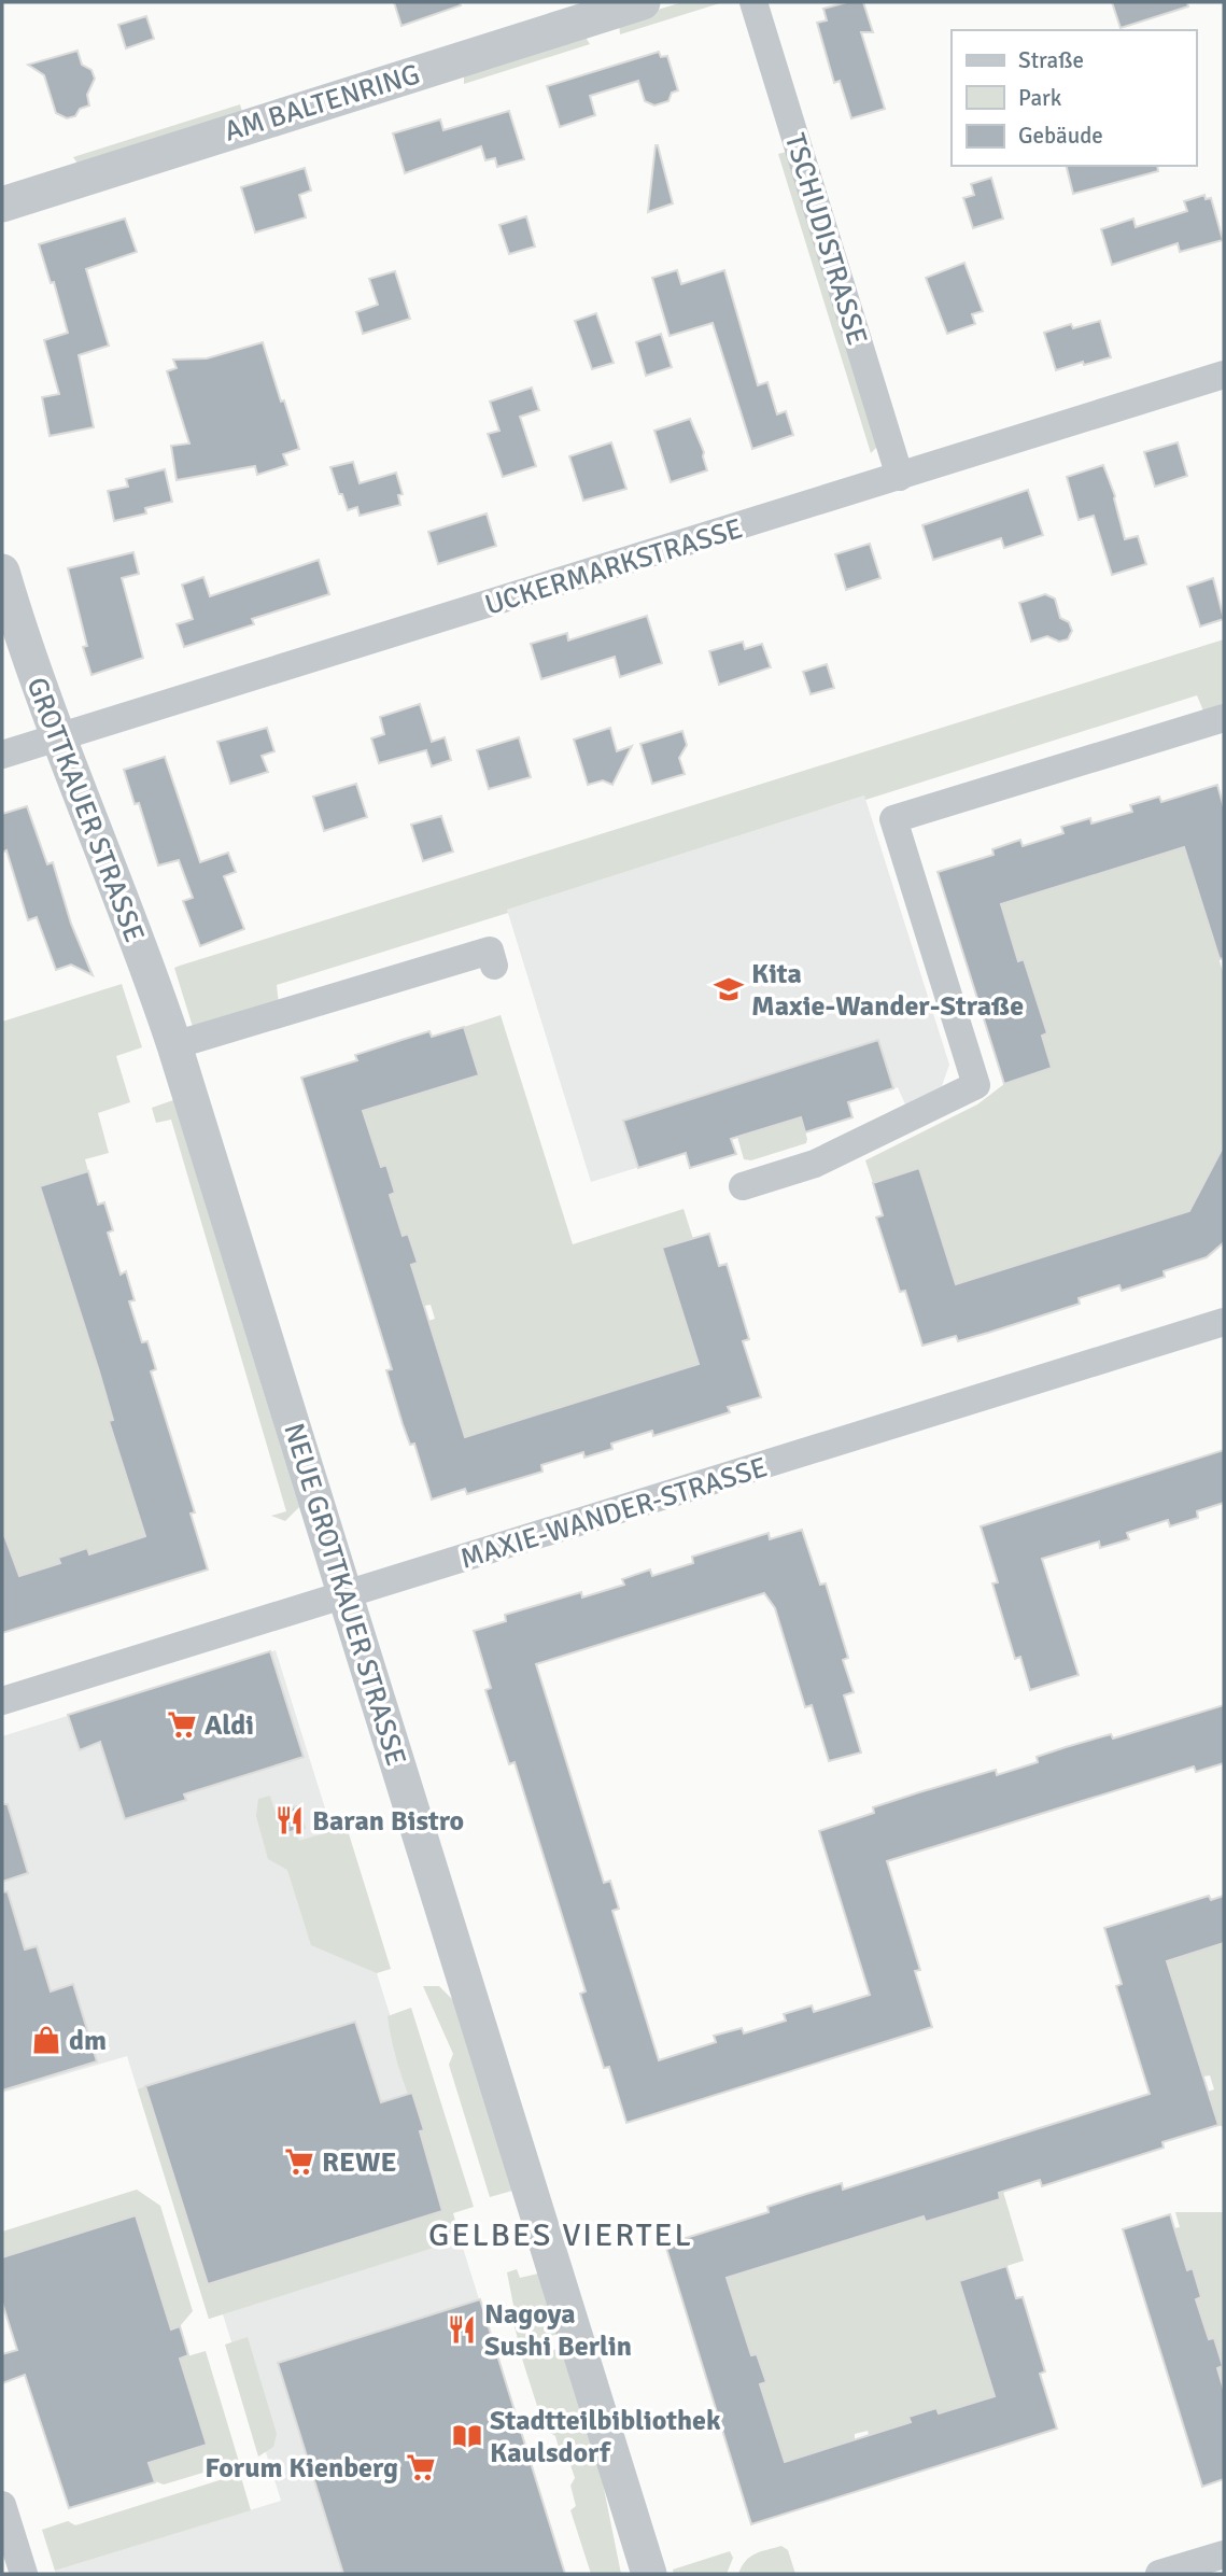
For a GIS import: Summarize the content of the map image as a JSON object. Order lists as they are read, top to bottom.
{
  "streets": {
    "street": [
      "AM BALTENRING",
      "TSCHUDISTRASSE",
      "UCKERMARKSTRASSE",
      "GROTTKAUER STRASSE",
      "MAXIE-WANDER-STRASSE",
      "NEUE GROTTKAUER STRASSE"
    ]
  },
  "crossings": [
    ["TSCHUDISTRASSE", "UCKERMARKSTRASSE"],
    ["UCKERMARKSTRASSE", "GROTTKAUER STRASSE"],
    ["GROTTKAUER STRASSE", "NEUE GROTTKAUER STRASSE"],
    ["MAXIE-WANDER-STRASSE", "NEUE GROTTKAUER STRASSE"]
  ],
  "districts": ["GELBES VIERTEL"],
  "places": {
    "school or university": ["Kita Maxie-Wander-Straße"],
    "supermarket": ["Aldi", "REWE", "Forum Kienberg"],
    "restaurant": ["Baran Bistro", "Nagoya Sushi Berlin"],
    "shop": ["dm"],
    "library": ["Stadtteilbibliothek Kaulsdorf"]
  },
  "legend": ["Straße", "Park", "Gebäude"]
}
